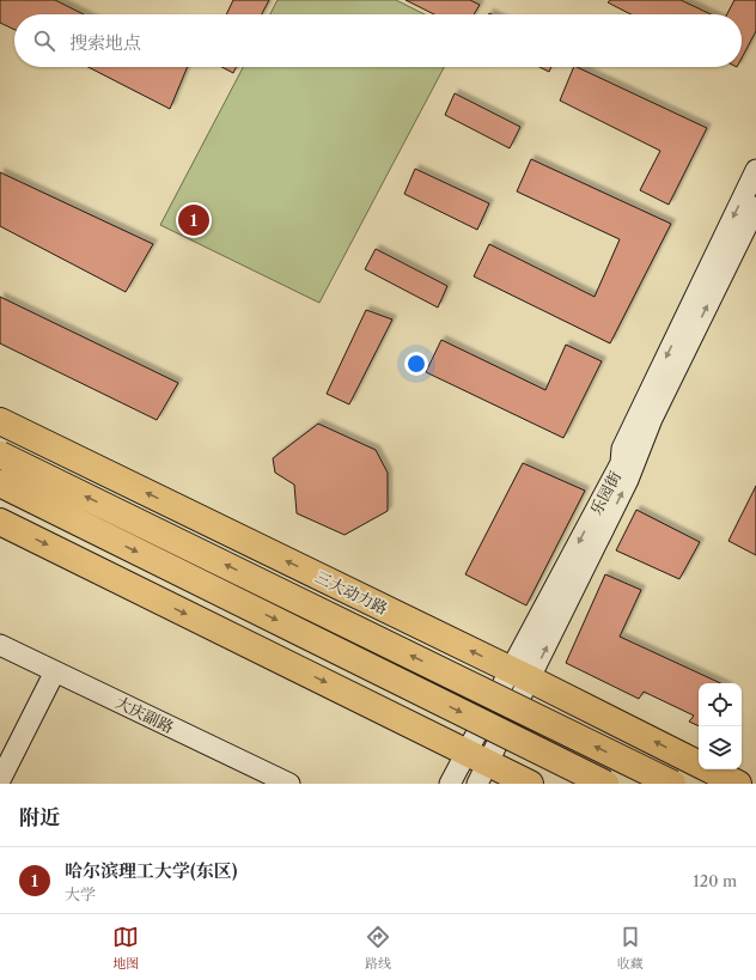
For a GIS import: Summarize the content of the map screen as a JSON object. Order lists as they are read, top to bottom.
{
  "streets": {
    "highway": ["三大动力路"],
    "main road": ["乐园街", "大庆副路"]
  },
  "crossings": [
    ["乐园街", "三大动力路"]
  ],
  "page": {
    "search": "搜索地点",
    "pins": "1",
    "heading": "附近",
    "list": [
      {
        "mark": "1",
        "name": "哈尔滨理工大学(东区)",
        "note": "大学",
        "value": "120 m"
      }
    ],
    "nav": ["地图", "路线", "收藏"]
  }
}
